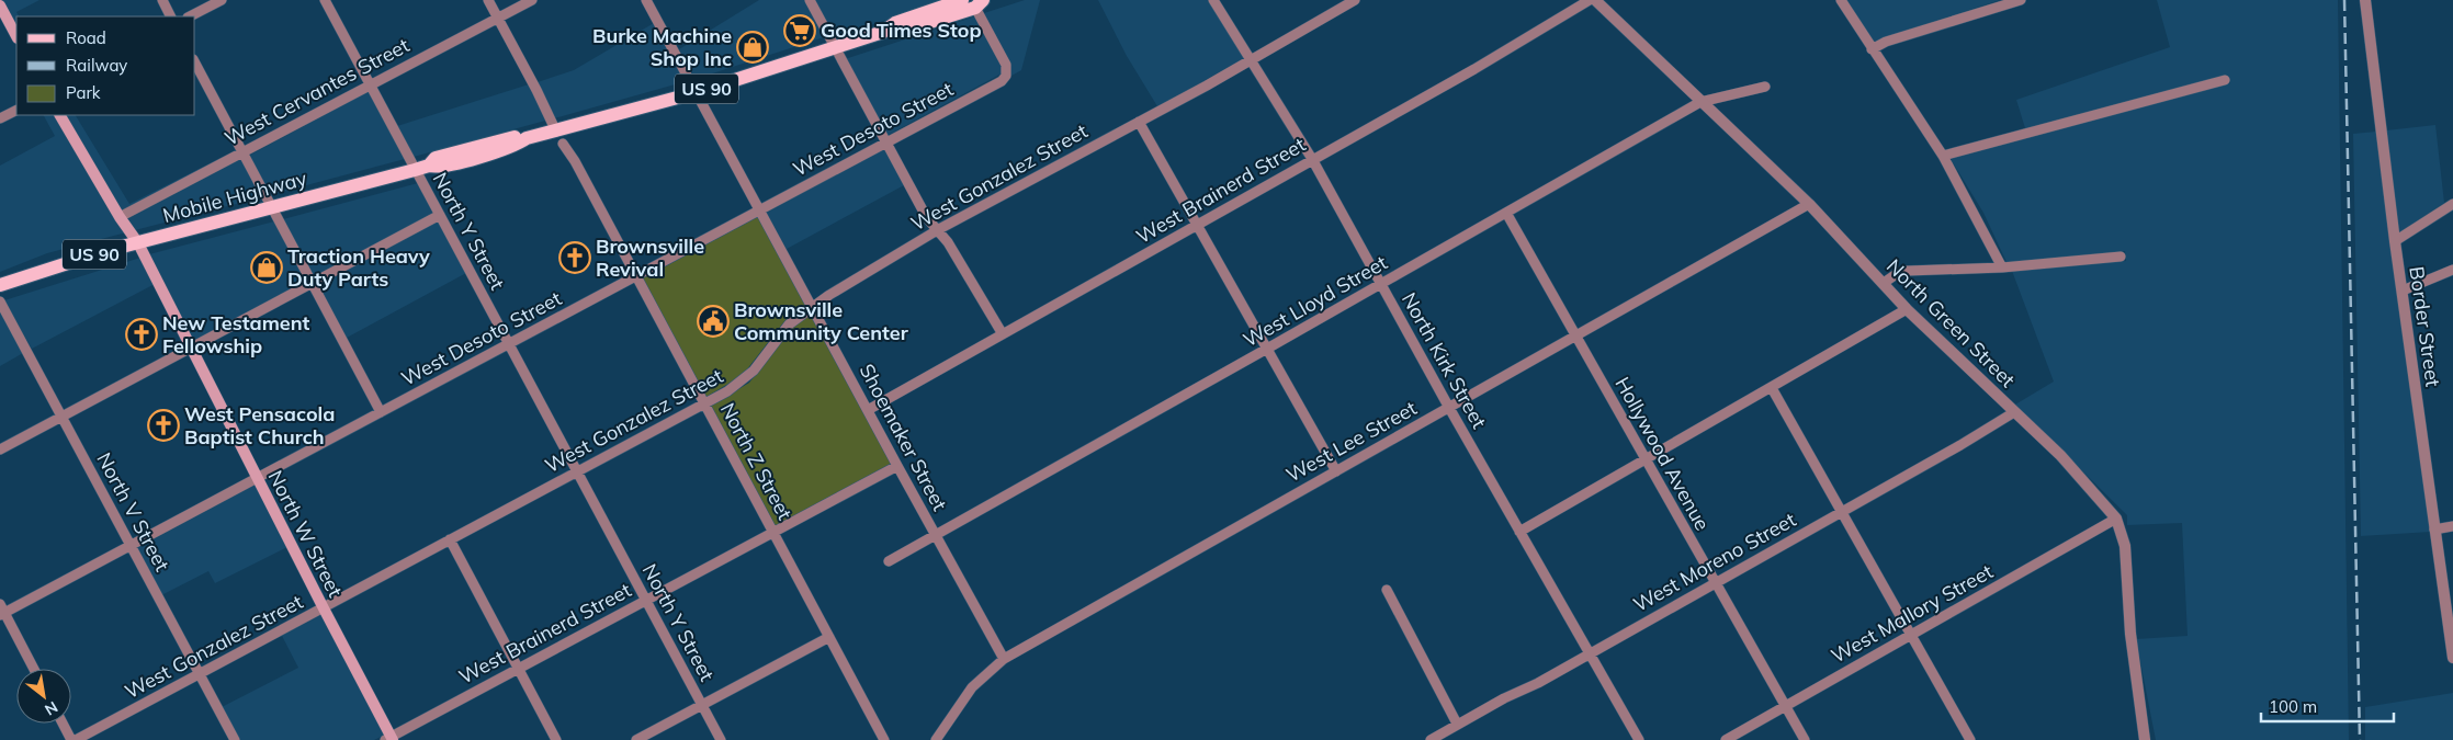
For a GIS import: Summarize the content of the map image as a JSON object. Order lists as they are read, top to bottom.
{
  "streets": {
    "main road": ["US 90", "Mobile Highway", "North W Street"],
    "street": [
      "West Cervantes Street",
      "West Desoto Street",
      "West Gonzalez Street",
      "West Brainerd Street",
      "North Y Street",
      "West Lloyd Street",
      "North Green Street",
      "Border Street",
      "North Kirk Street",
      "Shoemaker Street",
      "West Lee Street",
      "Hollywood Avenue",
      "North Z Street",
      "North V Street",
      "West Moreno Street",
      "West Mallory Street"
    ]
  },
  "crossings": [
    ["West Cervantes Street", "North Y Street"],
    ["West Cervantes Street", "North Z Street"],
    ["West Cervantes Street", "North W Street"],
    ["West Desoto Street", "Mobile Highway"],
    ["West Desoto Street", "North Y Street"],
    ["West Desoto Street", "Shoemaker Street"],
    ["West Desoto Street", "North Z Street"],
    ["West Desoto Street", "North V Street"],
    ["West Desoto Street", "North W Street"],
    ["West Gonzalez Street", "North Y Street"],
    ["West Gonzalez Street", "North Kirk Street"],
    ["West Gonzalez Street", "Shoemaker Street"],
    ["West Gonzalez Street", "North Z Street"],
    ["West Gonzalez Street", "North V Street"],
    ["West Gonzalez Street", "North W Street"],
    ["West Brainerd Street", "North Y Street"],
    ["West Brainerd Street", "North Kirk Street"],
    ["West Brainerd Street", "Shoemaker Street"],
    ["West Brainerd Street", "North Z Street"],
    ["West Brainerd Street", "North W Street"],
    ["Mobile Highway", "North Y Street"],
    ["Mobile Highway", "Shoemaker Street"],
    ["Mobile Highway", "North Z Street"],
    ["Mobile Highway", "North W Street"],
    ["West Lloyd Street", "North Green Street"],
    ["West Lloyd Street", "North Kirk Street"],
    ["West Lloyd Street", "Shoemaker Street"],
    ["West Lloyd Street", "Hollywood Avenue"],
    ["North Green Street", "West Lee Street"],
    ["North Green Street", "West Moreno Street"],
    ["North Green Street", "West Mallory Street"],
    ["North Kirk Street", "West Lee Street"],
    ["North Kirk Street", "West Moreno Street"],
    ["Shoemaker Street", "West Lee Street"],
    ["West Lee Street", "Hollywood Avenue"],
    ["Hollywood Avenue", "West Moreno Street"],
    ["Hollywood Avenue", "West Mallory Street"]
  ],
  "places": {
    "supermarket": ["Good Times Stop"],
    "shop": ["Burke Machine Shop Inc", "Traction Heavy Duty Parts"],
    "church": ["Brownsville Revival", "New Testament Fellowship", "West Pensacola Baptist Church"],
    "public building": ["Brownsville Community Center"]
  },
  "legend": ["Road", "Railway", "Park"],
  "scale_bar": "100 m",
  "north": "bottom right"
}
